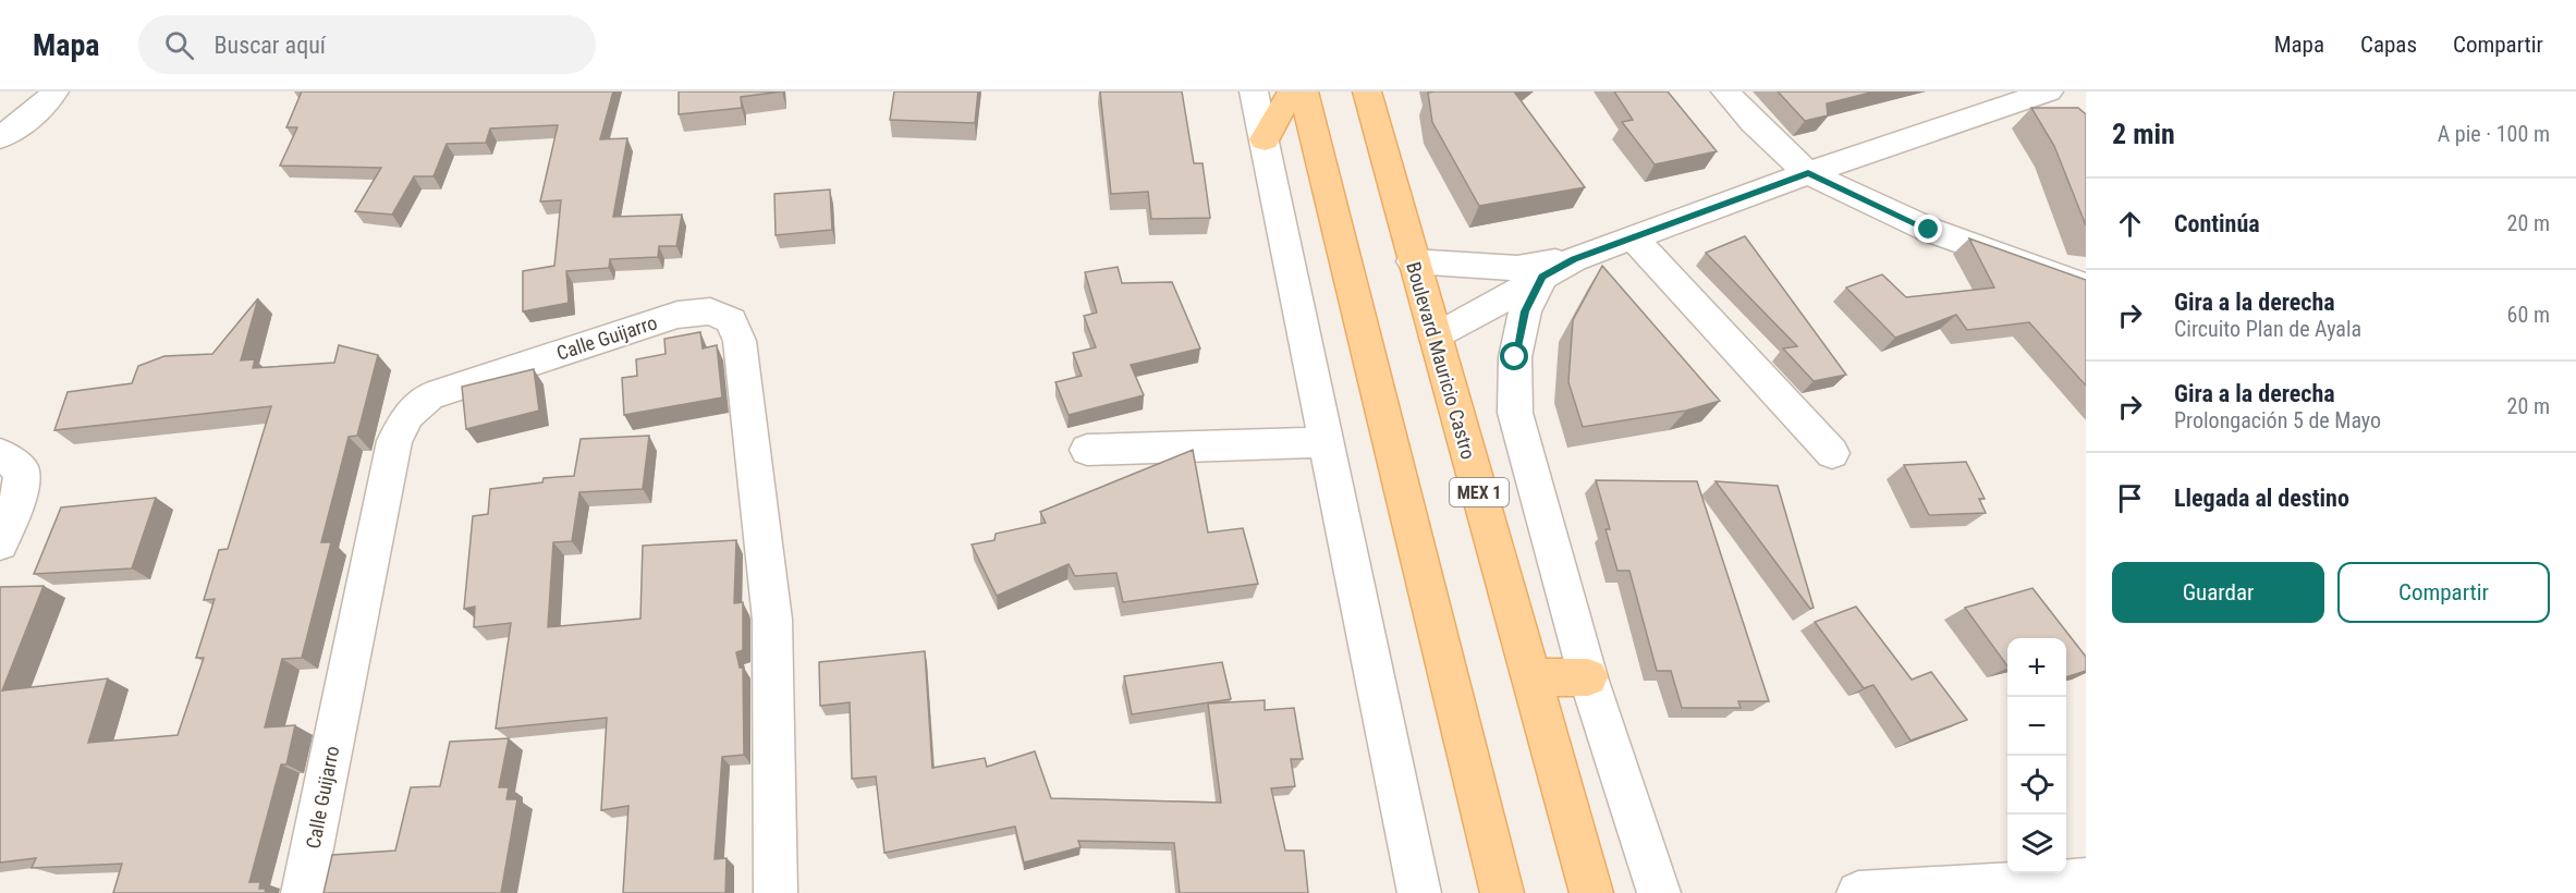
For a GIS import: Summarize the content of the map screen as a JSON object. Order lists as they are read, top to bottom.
{
  "streets": {
    "main road": ["Boulevard Mauricio Castro", "MEX 1"],
    "street": ["Calle Guijarro"]
  },
  "page": {
    "header": "Mapa",
    "search": "Buscar aquí",
    "nav": ["Mapa", "Capas", "Compartir"],
    "heading": ["2 min", "A pie · 100 m"],
    "list": [
      ["Continúa", "20 m"],
      ["Gira a la derecha", "Circuito Plan de Ayala", "60 m"],
      ["Gira a la derecha", "Prolongación 5 de Mayo", "20 m"],
      "Llegada al destino"
    ],
    "buttons": ["Guardar", "Compartir"],
    "map_buttons": ["+", "−"]
  }
}
